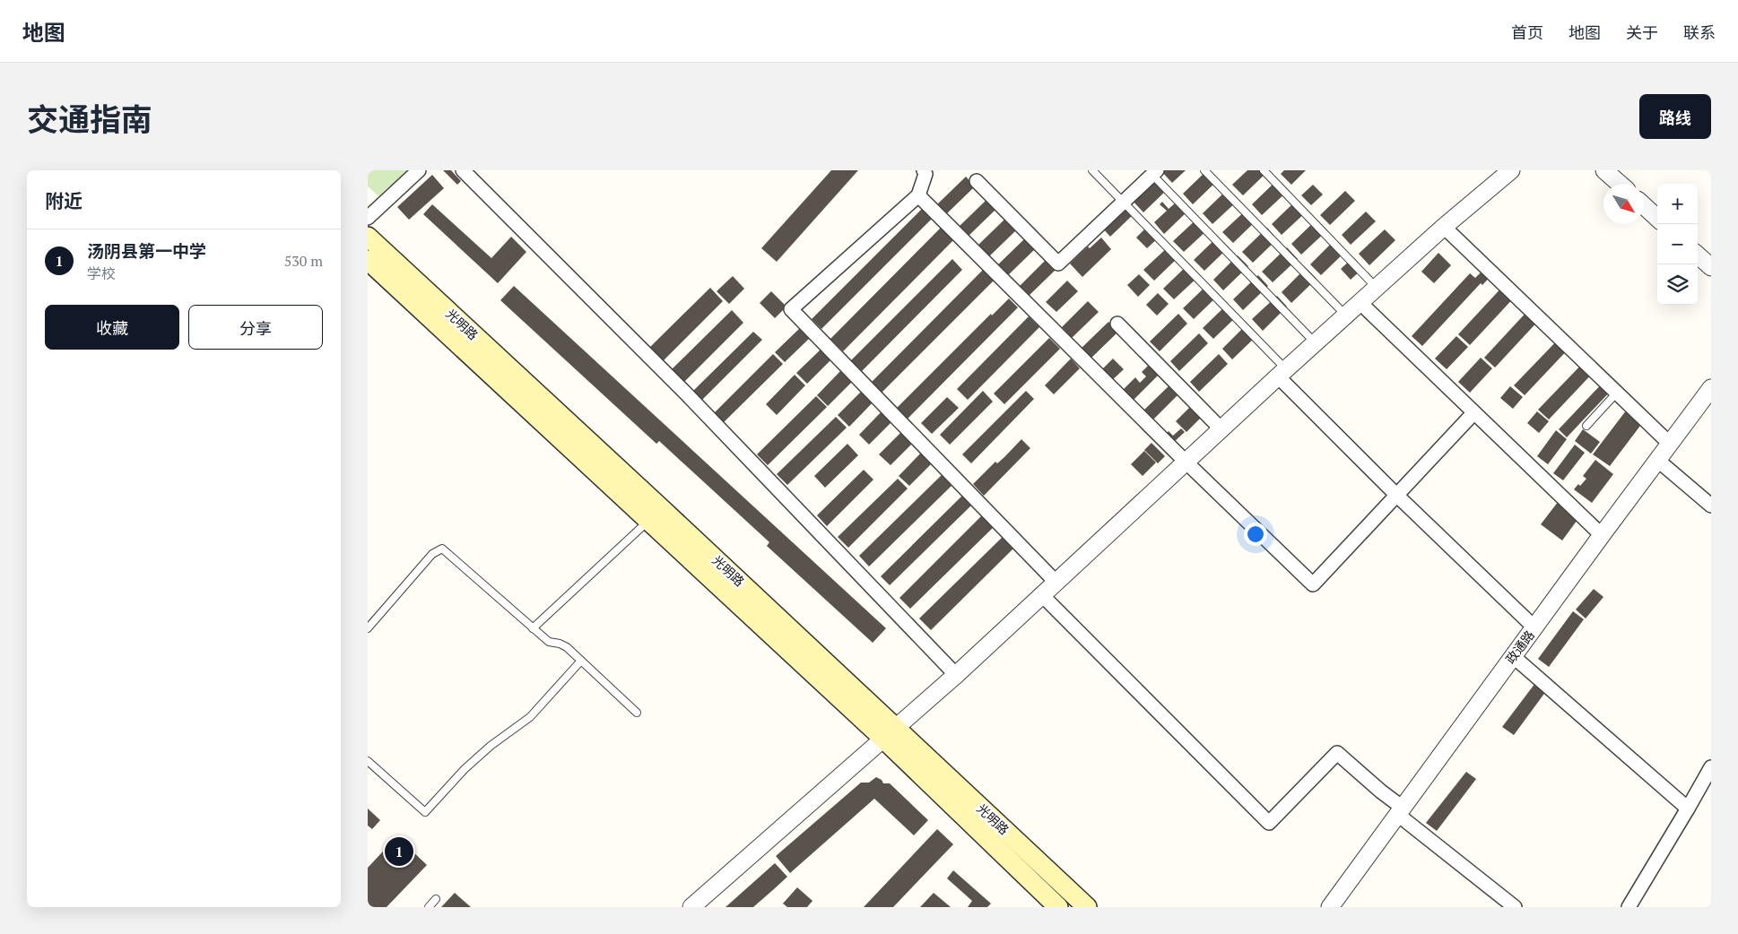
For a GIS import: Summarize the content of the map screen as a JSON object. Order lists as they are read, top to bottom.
{
  "streets": {
    "main road": ["光明路"],
    "street": ["政通路"]
  },
  "north": "bottom right",
  "page": {
    "header": "地图",
    "nav": [
      "首页",
      "地图",
      "关于",
      "联系"
    ],
    "title": "交通指南",
    "buttons": [
      "路线",
      ["收藏", "分享"]
    ],
    "heading": "附近",
    "map_buttons": ["+", "−"],
    "list": [
      {
        "mark": "1",
        "name": "汤阴县第一中学",
        "note": "学校",
        "value": "530 m"
      }
    ],
    "pins": "1"
  }
}
